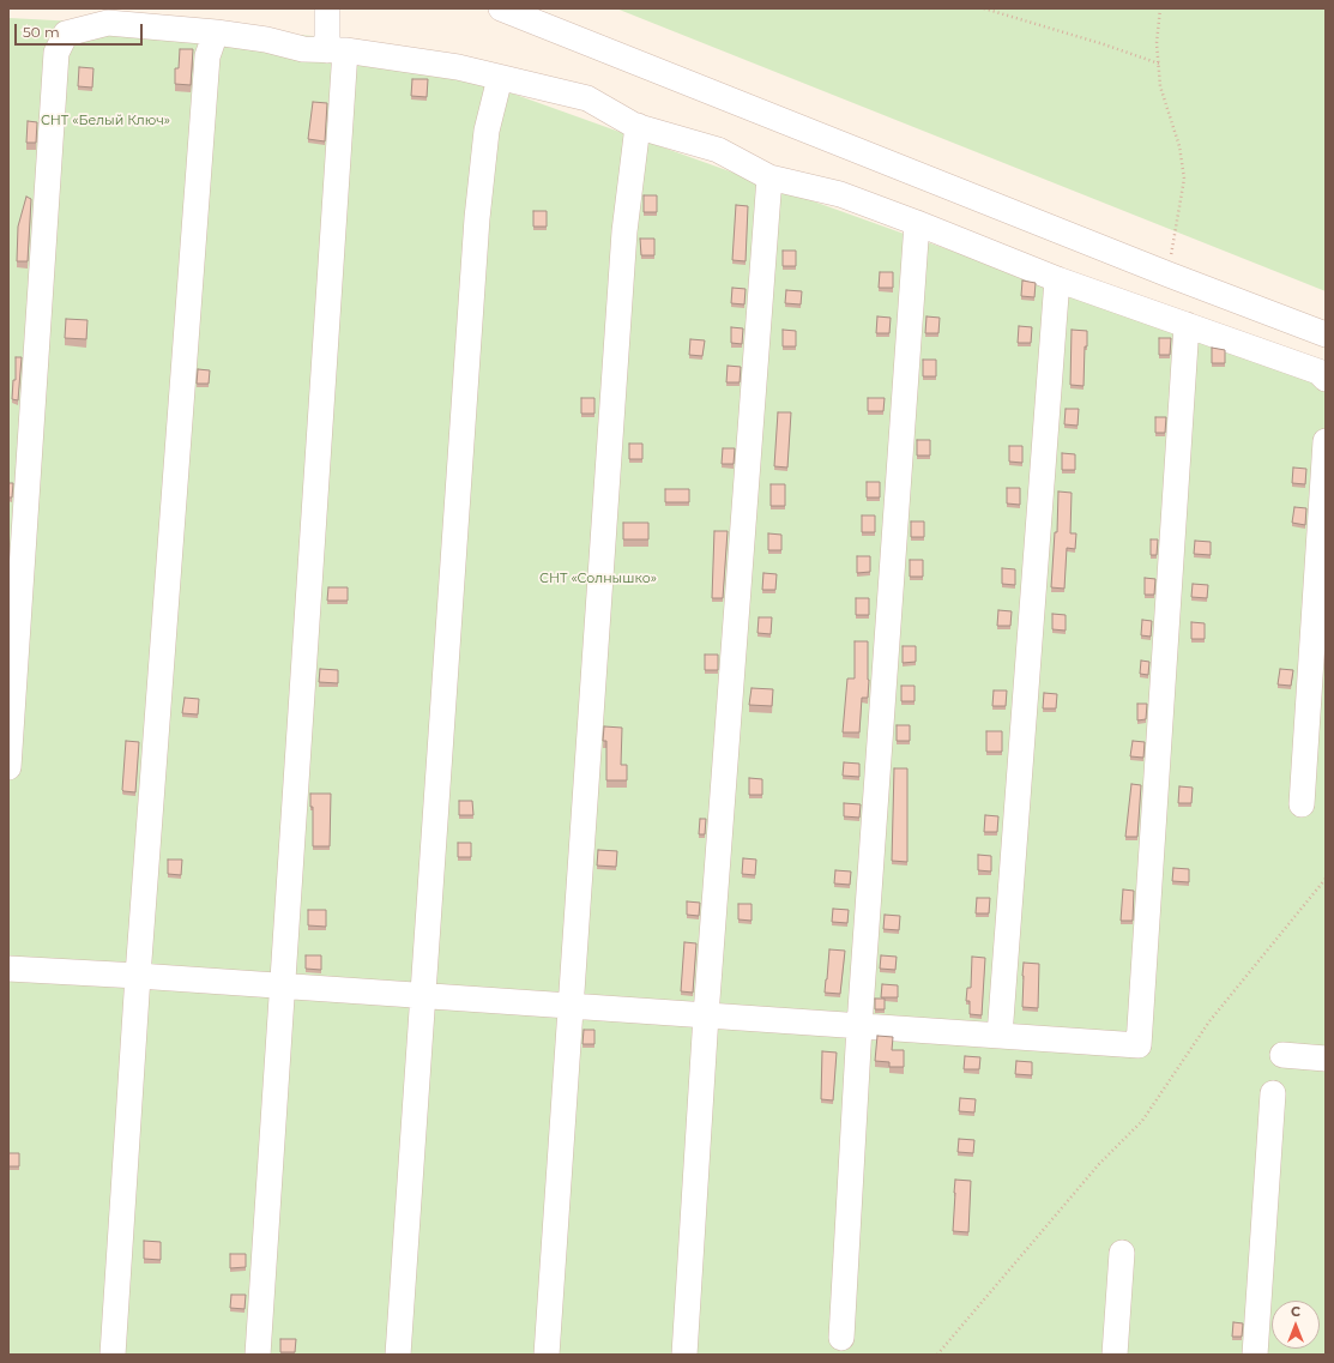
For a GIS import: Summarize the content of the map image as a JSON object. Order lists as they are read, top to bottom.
{
  "parks": ["СНТ «Белый Ключ»", "СНТ «Солнышко»"],
  "scale_bar": "50 m",
  "north": "top"
}
